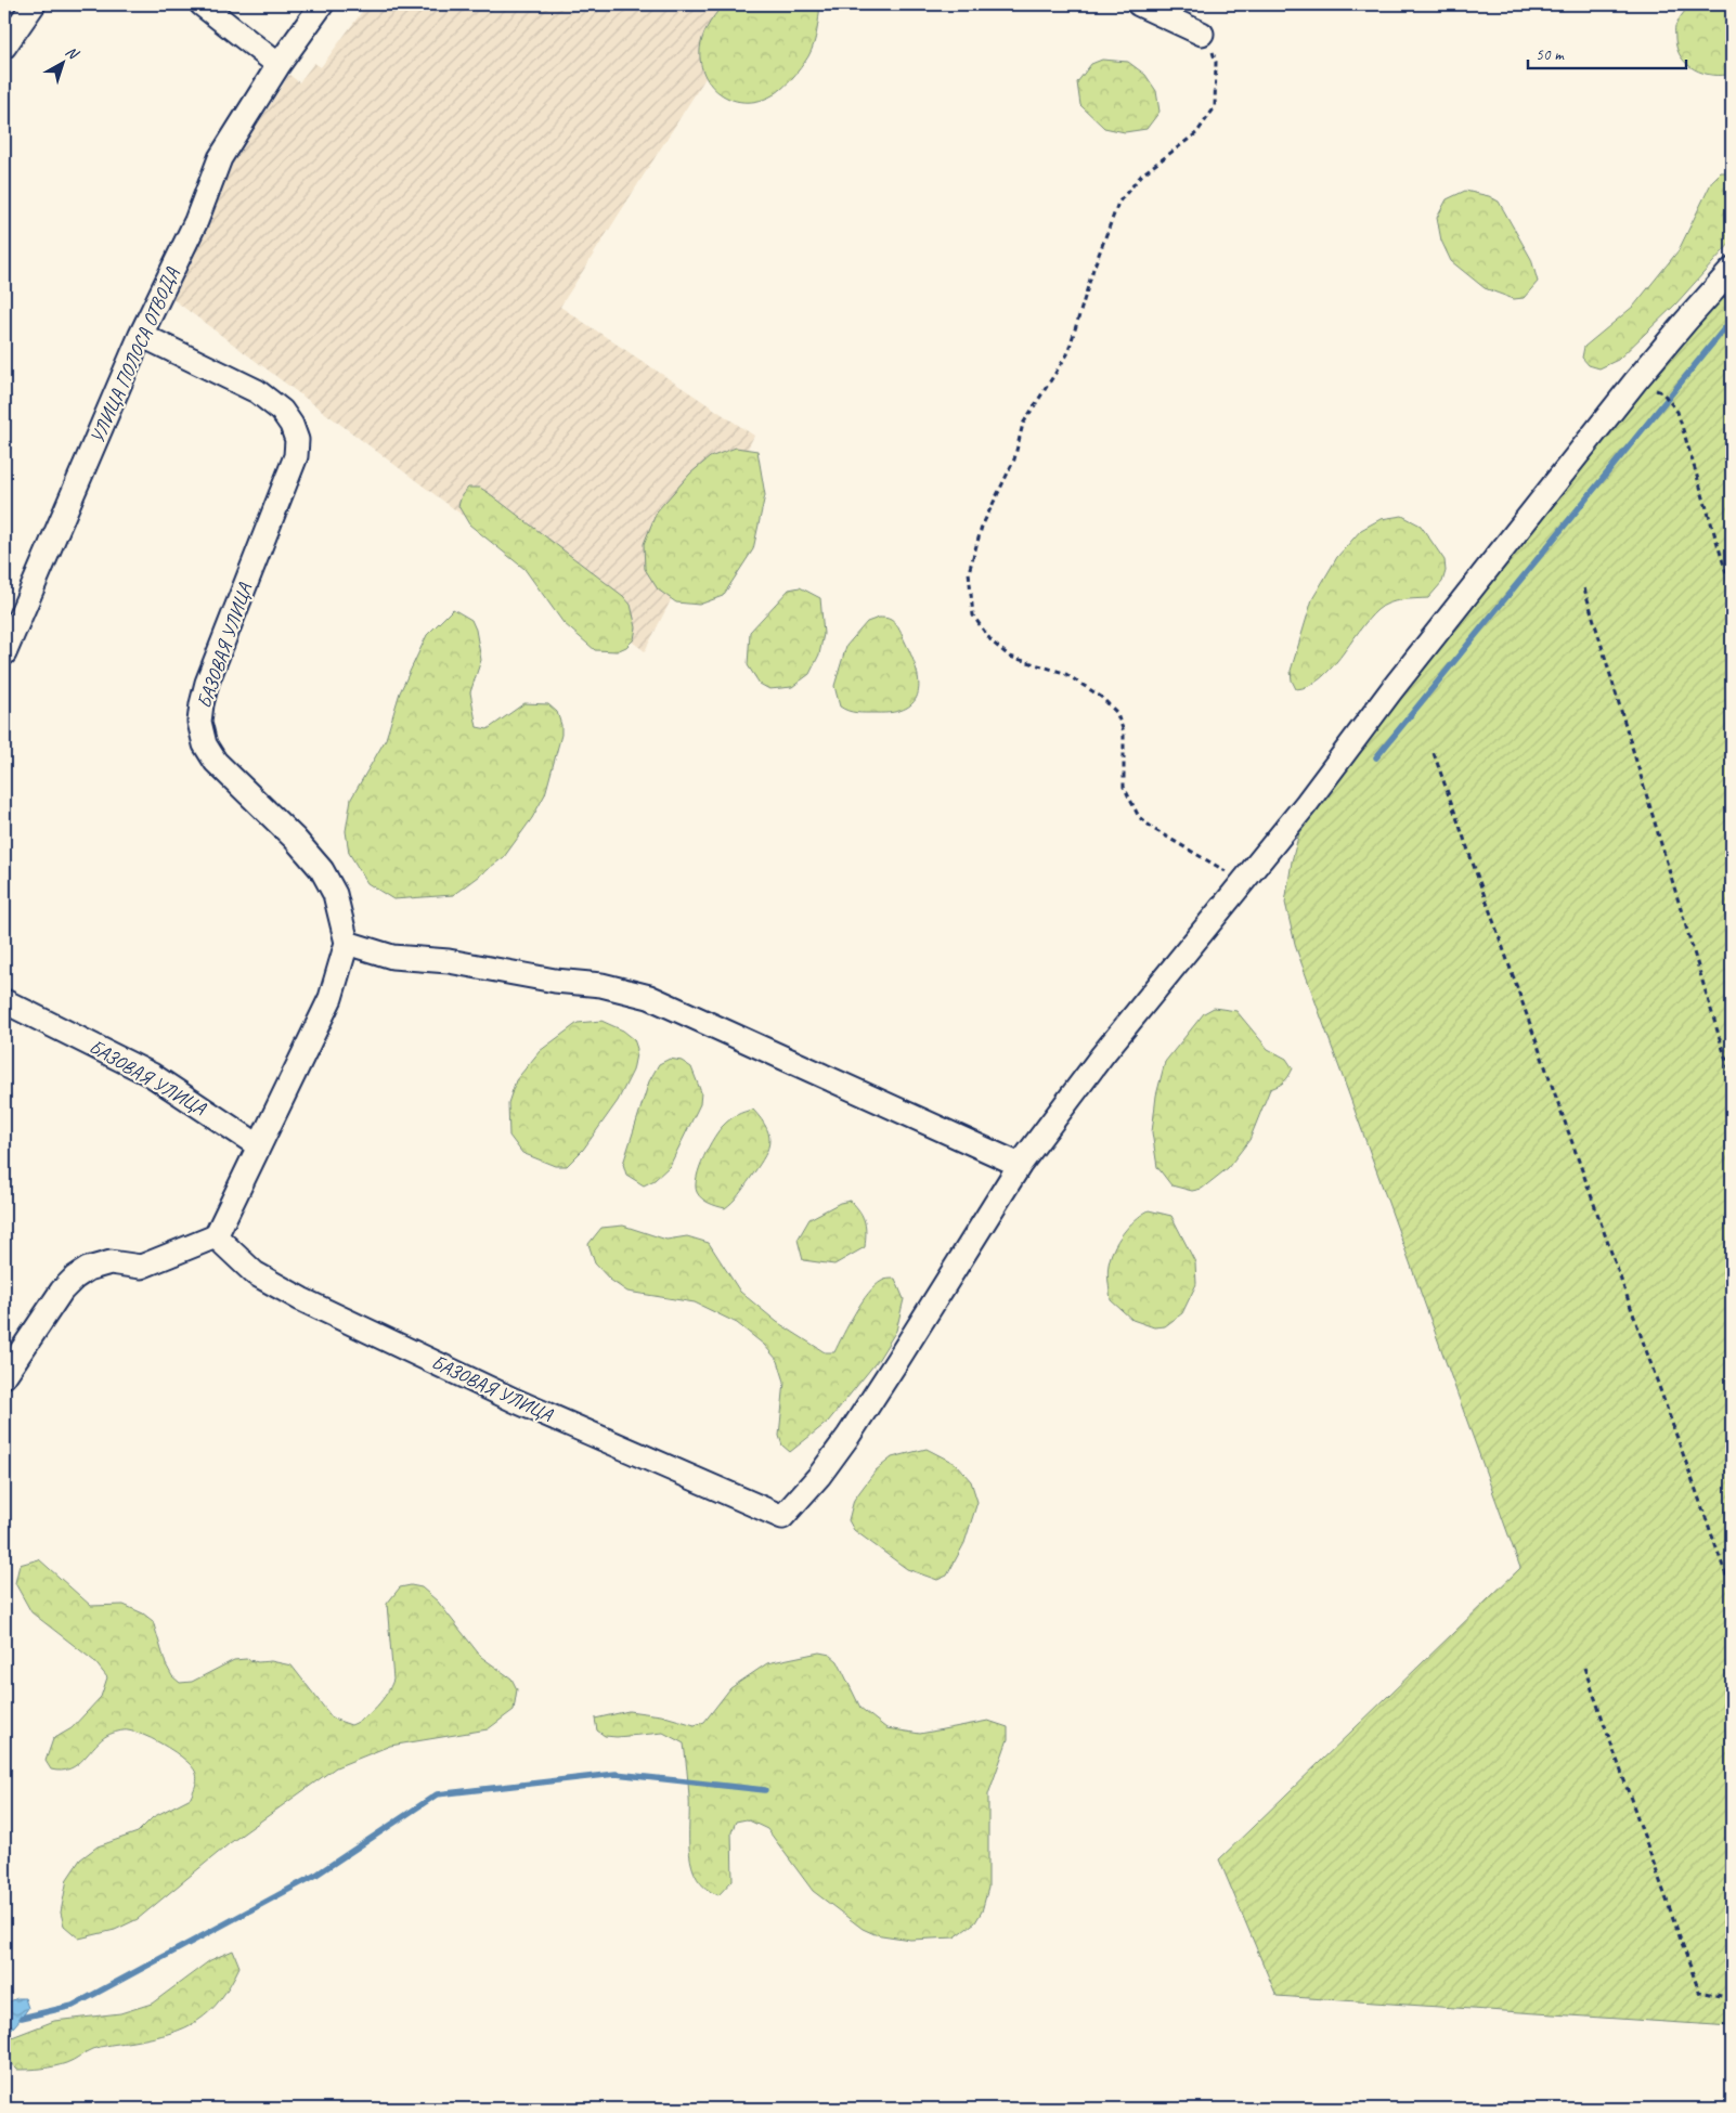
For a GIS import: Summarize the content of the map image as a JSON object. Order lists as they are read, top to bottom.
{
  "streets": {
    "street": ["УЛИЦА ПОЛОСА ОТВОДА", "БАЗОВАЯ УЛИЦА"]
  },
  "crossings": [
    ["УЛИЦА ПОЛОСА ОТВОДА", "БАЗОВАЯ УЛИЦА"]
  ],
  "scale_bar": "50 m",
  "north": "top right"
}
